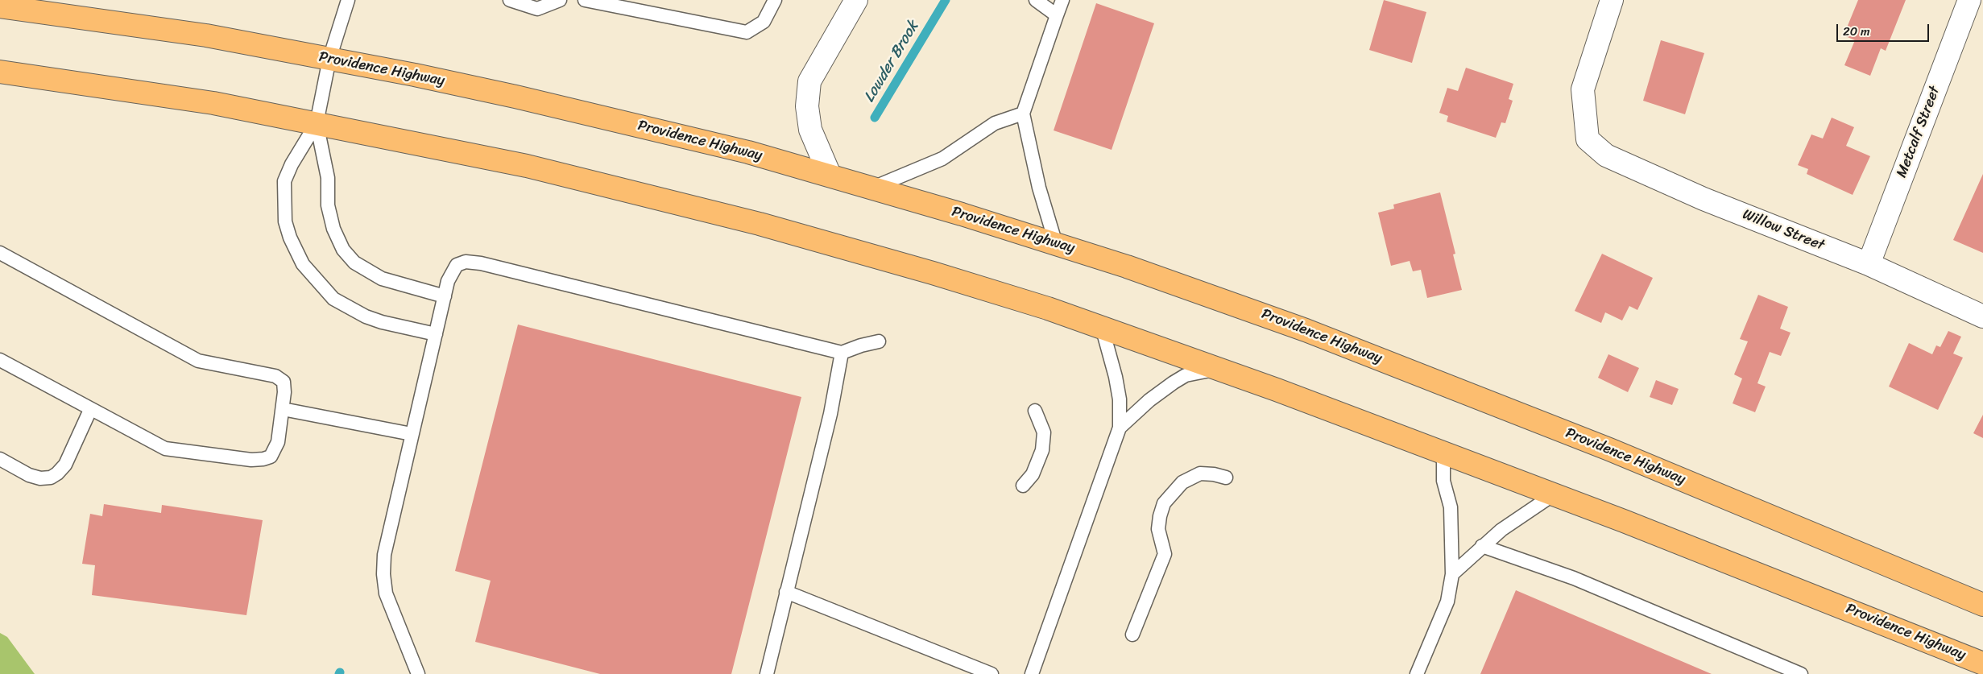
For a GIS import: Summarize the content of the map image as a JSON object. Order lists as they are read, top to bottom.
{
  "streets": {
    "highway": ["Providence Highway"],
    "street": ["Metcalf Street", "Willow Street"]
  },
  "crossings": [
    ["Metcalf Street", "Willow Street"]
  ],
  "water": ["Lowder Brook"],
  "scale_bar": "20 m"
}
